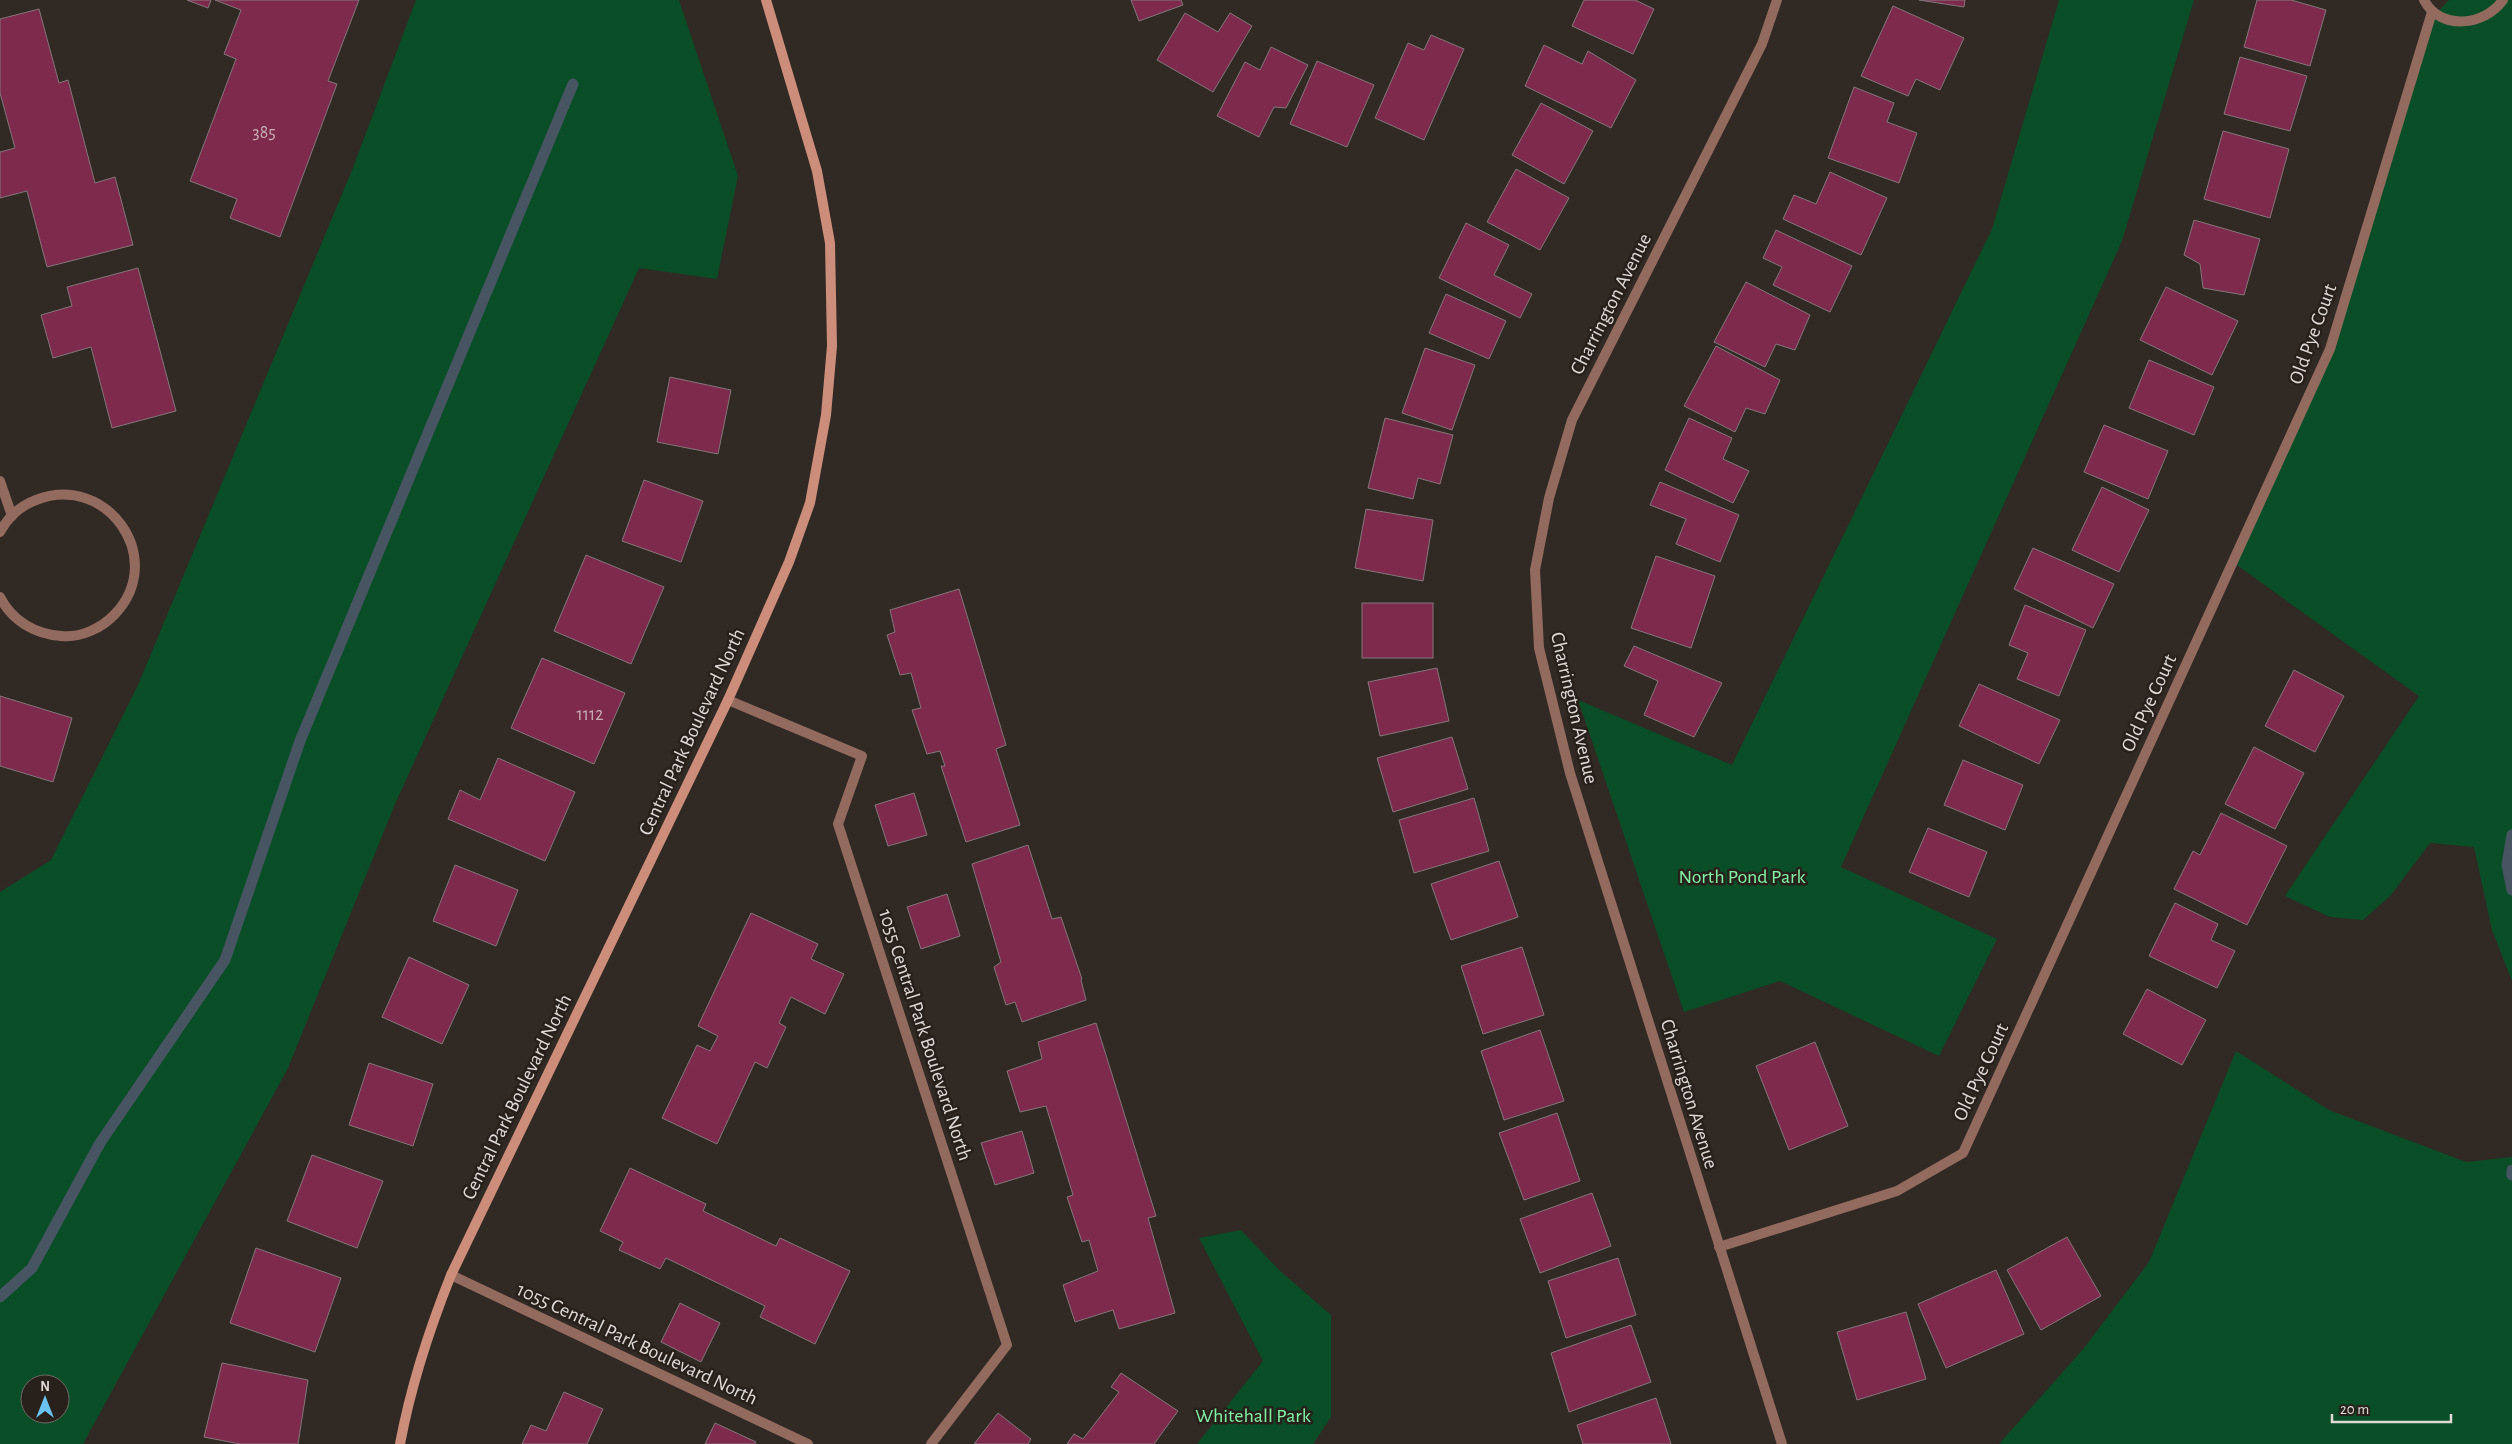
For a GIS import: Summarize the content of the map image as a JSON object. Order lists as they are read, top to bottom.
{
  "streets": {
    "street": [
      "Charrington Avenue",
      "Old Pye Court",
      "Central Park Boulevard North",
      "1055 Central Park Boulevard North"
    ]
  },
  "crossings": [
    ["Charrington Avenue", "Old Pye Court"],
    ["Central Park Boulevard North", "1055 Central Park Boulevard North"]
  ],
  "parks": ["North Pond Park", "Whitehall Park"],
  "house_numbers": ["385", "1112"],
  "scale_bar": "20 m",
  "north": "top"
}
